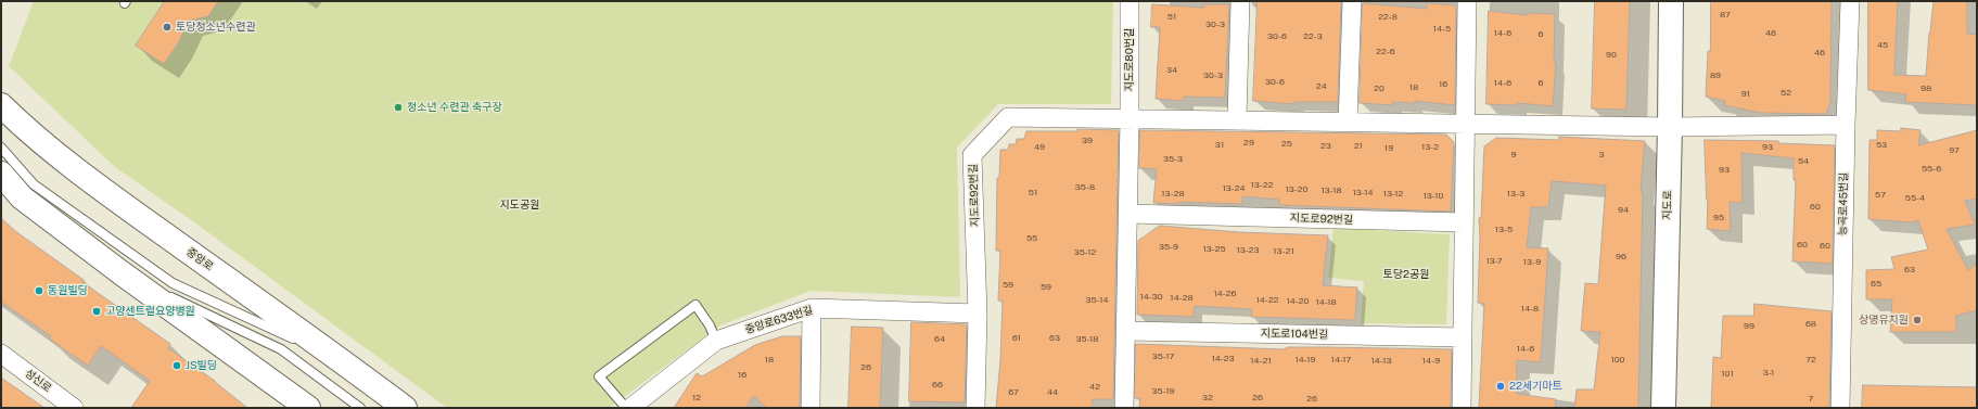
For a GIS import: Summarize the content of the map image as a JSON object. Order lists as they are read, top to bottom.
{
  "streets": {
    "main road": ["지도로", "중앙로"],
    "street": [
      "지도로80번길",
      "지도로92번길",
      "능곡로45번길",
      "중앙로633번길",
      "지도로104번길",
      "성신로"
    ]
  },
  "crossings": [
    ["지도로80번길", "지도로92번길"],
    ["지도로92번길", "능곡로45번길"],
    ["지도로92번길", "지도로"],
    ["지도로92번길", "중앙로633번길"]
  ],
  "parks": ["지도공원", "토당2공원"],
  "places": [
    "토당청소년수련관",
    "청소년 수련관 축구장",
    "동원빌딩",
    "고양센트럴요양병원",
    "상명유치원",
    "JS빌딩",
    "22세기마트"
  ],
  "house_numbers": [
    "87",
    "51",
    "22-8",
    "30-3",
    "14-5",
    "14-6",
    "46",
    "6",
    "30-6",
    "22-3",
    "45",
    "22-6",
    "46",
    "90",
    "34",
    "30-3",
    "89",
    "30-6",
    "14-6",
    "6",
    "16",
    "24",
    "18",
    "20",
    "98",
    "52",
    "91",
    "39",
    "29",
    "25",
    "31",
    "53",
    "23",
    "21",
    "49",
    "13-2",
    "93",
    "19",
    "97",
    "9",
    "3",
    "35-3",
    "54",
    "55-6",
    "93",
    "13-22",
    "35-8",
    "13-24",
    "13-20",
    "13-18",
    "51",
    "13-14",
    "13-28",
    "13-12",
    "13-3",
    "57",
    "13-10",
    "55-4",
    "60",
    "94",
    "95",
    "13-5",
    "55",
    "60",
    "60",
    "35-9",
    "13-25",
    "13-23",
    "13-21",
    "35-12",
    "96",
    "13-7",
    "13-9",
    "63",
    "65",
    "59",
    "59",
    "14-26",
    "14-30",
    "14-28",
    "35-14",
    "14-22",
    "14-20",
    "14-18",
    "14-8",
    "68",
    "99",
    "61",
    "63",
    "64",
    "35-18",
    "14-6",
    "35-17",
    "14-23",
    "18",
    "14-19",
    "14-17",
    "100",
    "72",
    "14-21",
    "14-13",
    "14-9",
    "26",
    "3-1",
    "101",
    "16",
    "66",
    "42",
    "35-19",
    "67",
    "44",
    "12",
    "32",
    "26",
    "26",
    "7"
  ]
}
